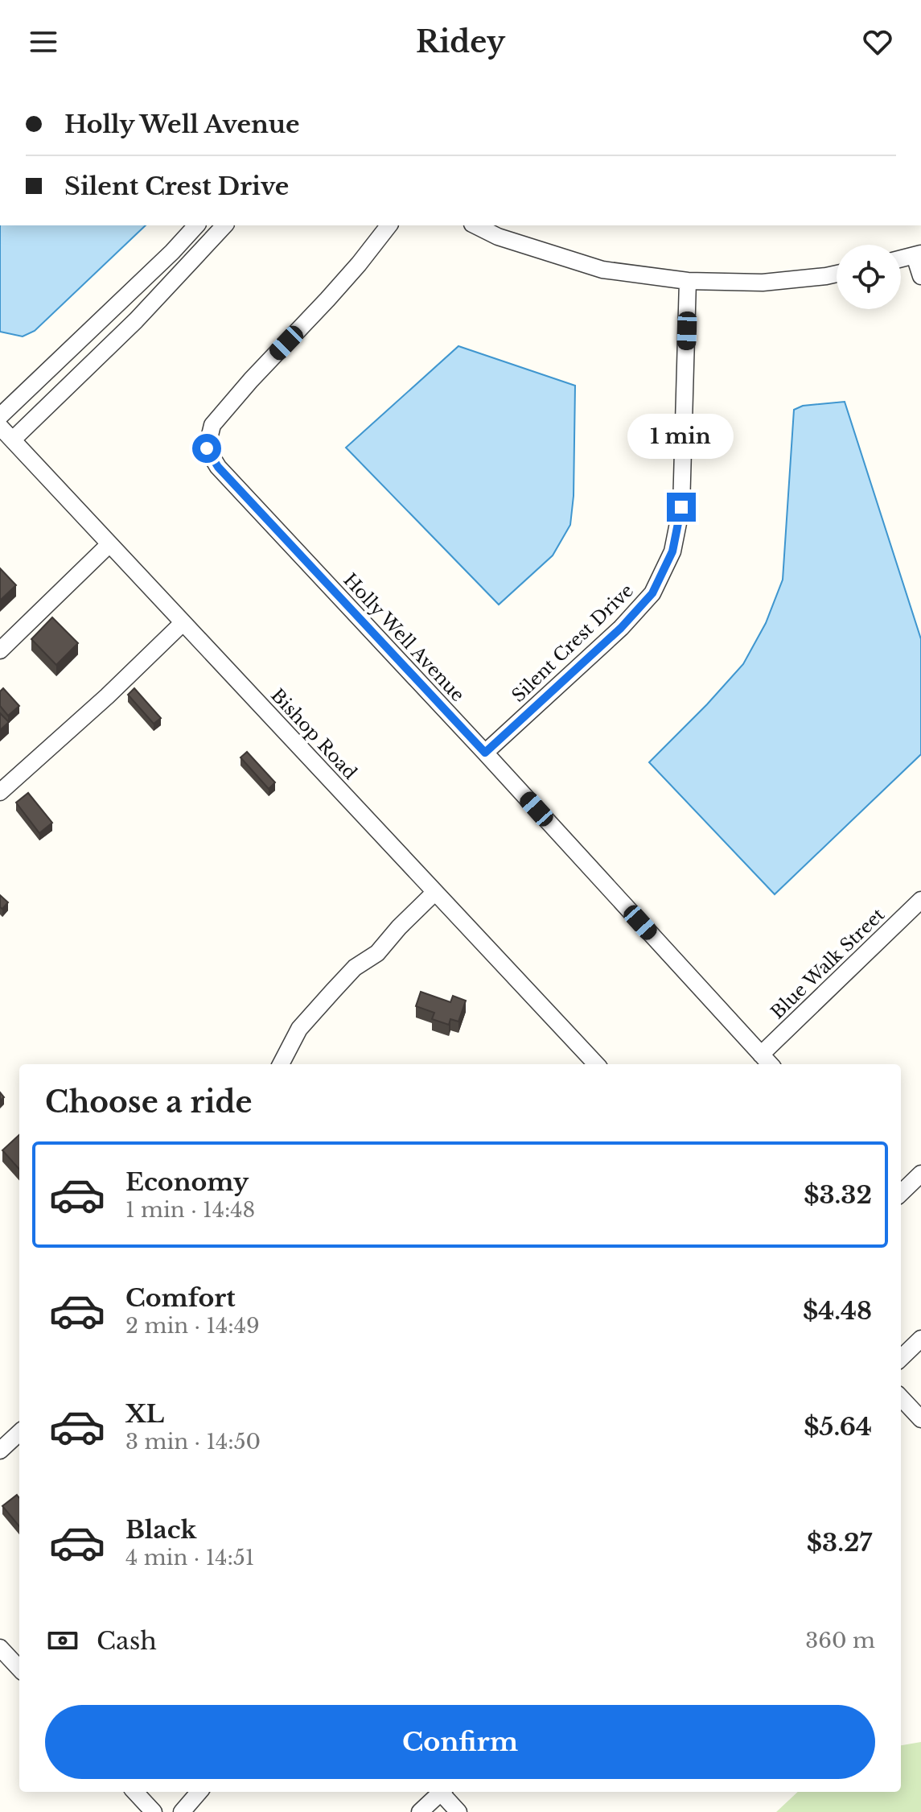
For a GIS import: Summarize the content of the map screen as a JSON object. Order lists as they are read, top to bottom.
{
  "streets": {
    "street": [
      "Holly Well Avenue",
      "Silent Crest Drive",
      "Bishop Road",
      "Blue Walk Street"
    ]
  },
  "crossings": [
    ["Holly Well Avenue", "Silent Crest Drive"],
    ["Holly Well Avenue", "Blue Walk Street"]
  ],
  "page": {
    "header": "Ridey",
    "banner": ["Holly Well Avenue", "Silent Crest Drive"],
    "bubble": "1 min",
    "heading": "Choose a ride",
    "list": [
      {
        "name": "Economy",
        "note": "1 min · 14:48",
        "value": "$3.32"
      },
      {
        "name": "Comfort",
        "note": "2 min · 14:49",
        "value": "$4.48"
      },
      {
        "name": "XL",
        "note": "3 min · 14:50",
        "value": "$5.64"
      },
      {
        "name": "Black",
        "note": "4 min · 14:51",
        "value": "$3.27"
      }
    ],
    "pay": ["Cash", "360 m"],
    "buttons": "Confirm"
  }
}
